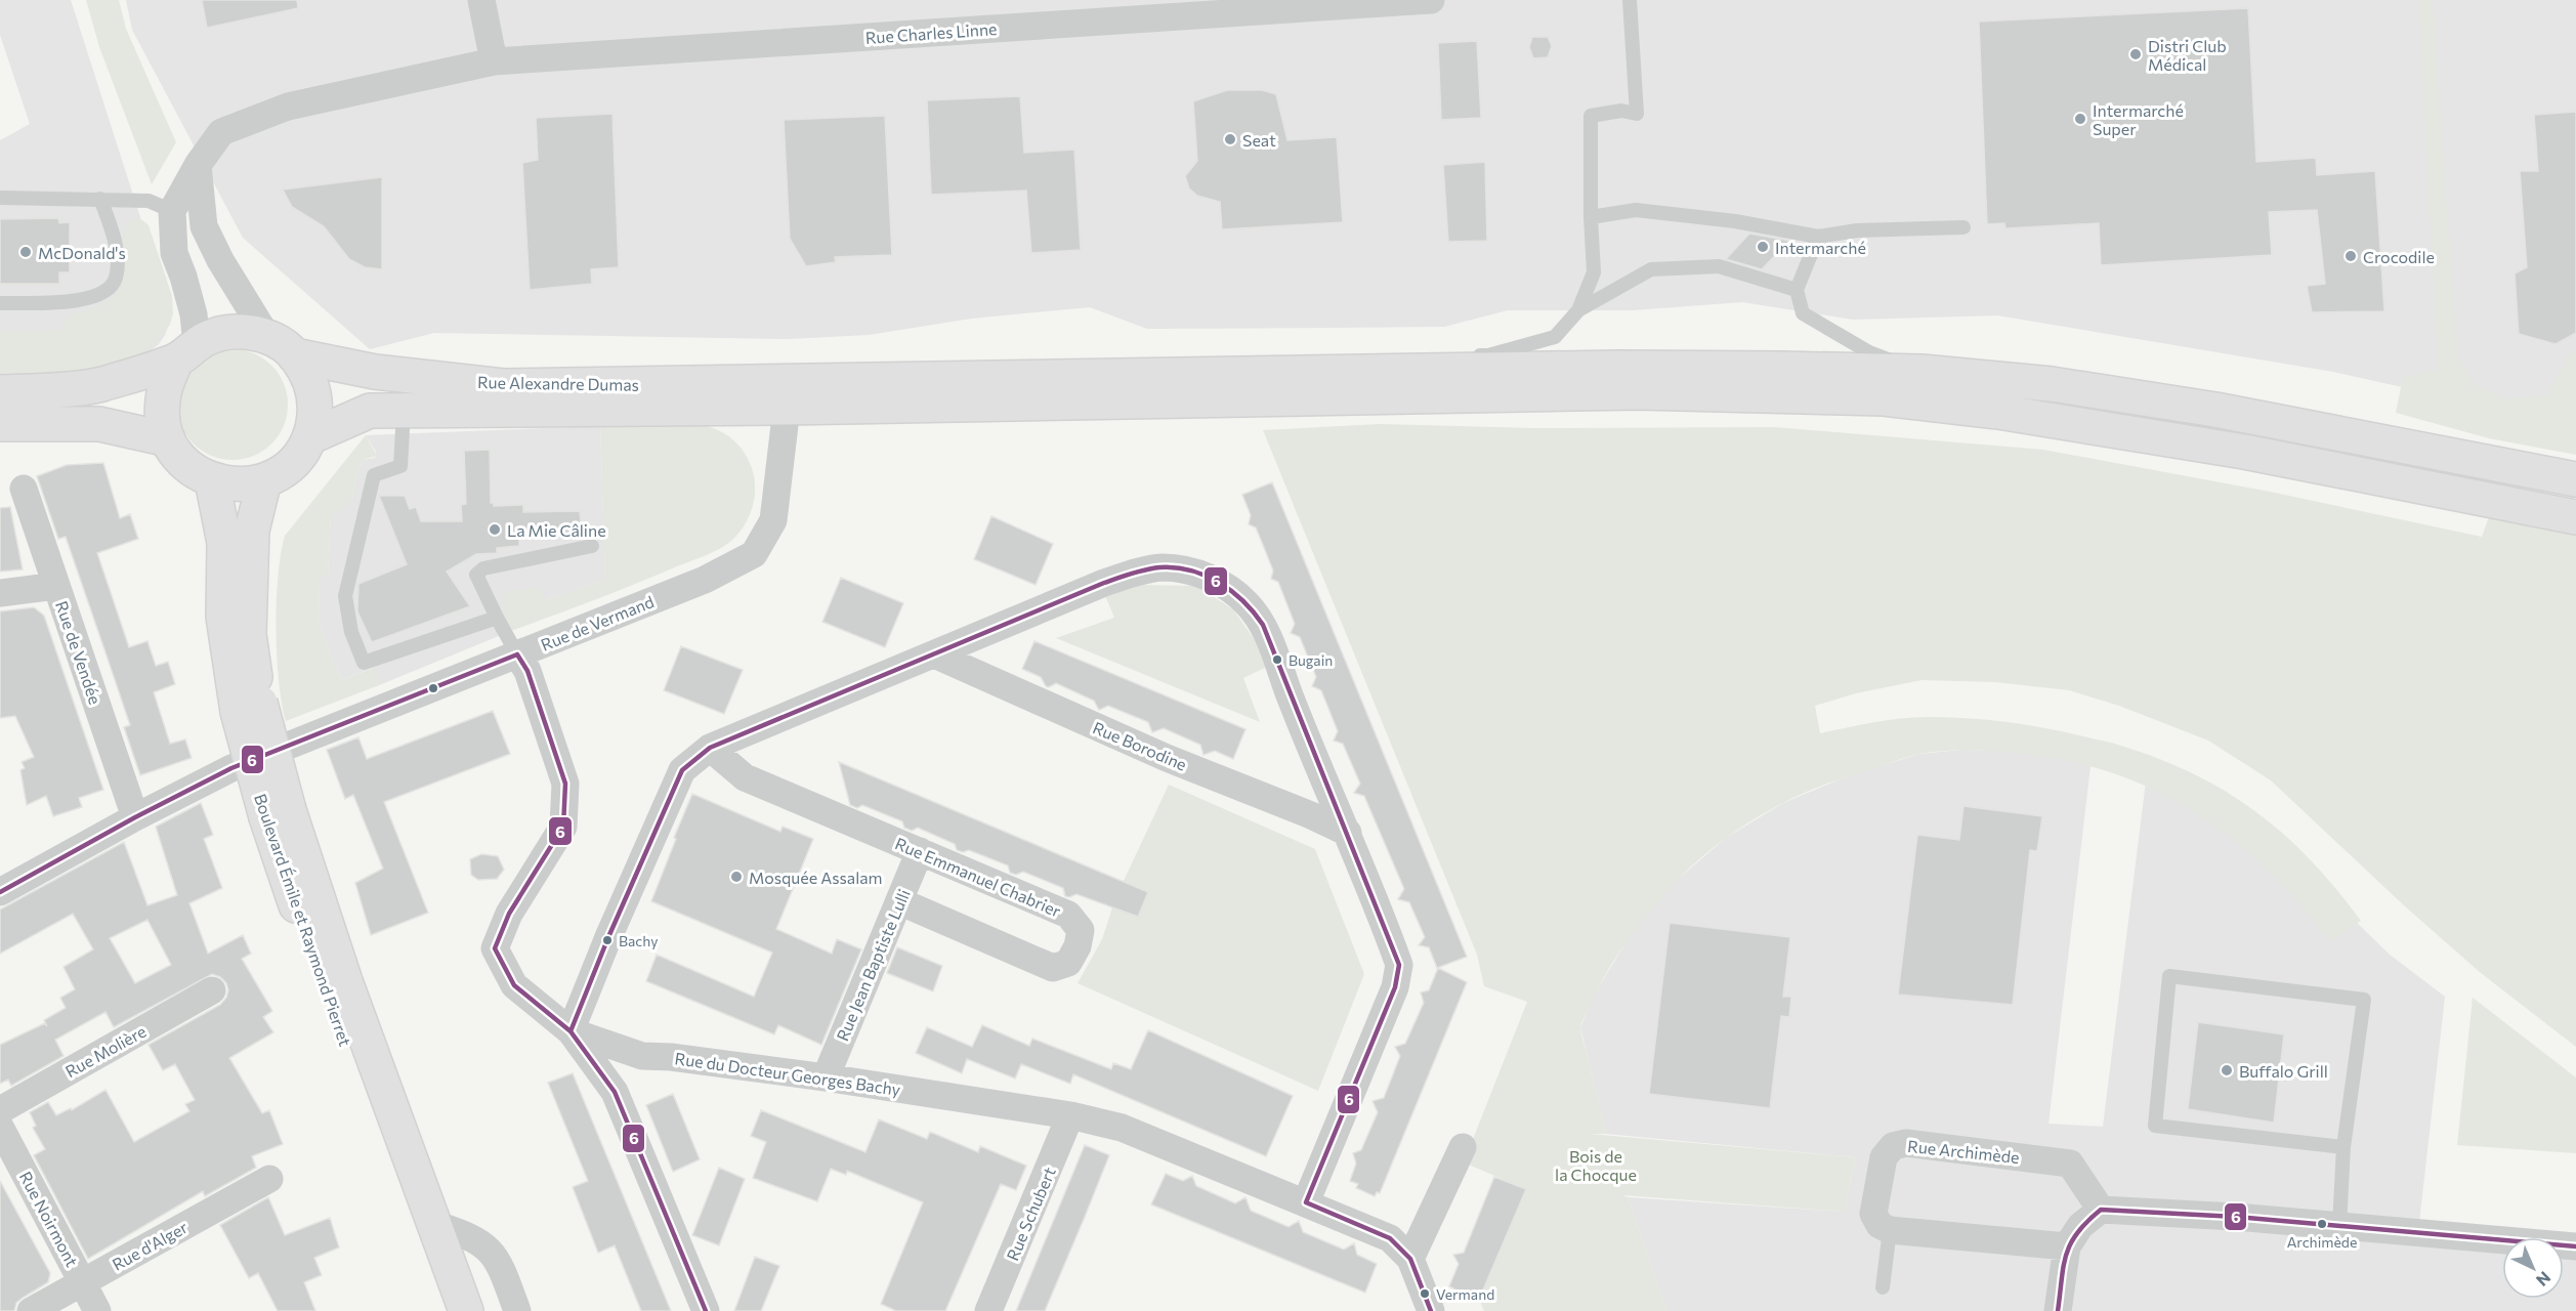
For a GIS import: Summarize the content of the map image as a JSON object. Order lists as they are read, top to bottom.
{
  "streets": {
    "main road": ["Rue Alexandre Dumas", "Boulevard Émile et Raymond Pierret"],
    "street": [
      "Rue Charles Linne",
      "Rue de Vermand",
      "Rue de Vendée",
      "Rue Borodine",
      "Rue Emmanuel Chabrier",
      "Rue Jean Baptiste Lulli",
      "Rue Molière",
      "Rue du Docteur Georges Bachy",
      "Rue Archimède",
      "Rue Schubert",
      "Rue Noirmont",
      "Rue d'Alger"
    ]
  },
  "crossings": [
    ["Rue Alexandre Dumas", "Rue de Vermand"],
    ["Rue Alexandre Dumas", "Boulevard Émile et Raymond Pierret"],
    ["Rue de Vermand", "Rue de Vendée"],
    ["Rue de Vermand", "Rue du Docteur Georges Bachy"],
    ["Rue Emmanuel Chabrier", "Rue Jean Baptiste Lulli"],
    ["Rue Jean Baptiste Lulli", "Rue du Docteur Georges Bachy"],
    ["Rue du Docteur Georges Bachy", "Rue Schubert"],
    ["Rue Noirmont", "Rue d'Alger"]
  ],
  "parks": ["Bois de la Chocque"],
  "places": [
    "Distri Club Médical",
    "Intermarché Super",
    "Seat",
    "Intermarché",
    "McDonald's",
    "Crocodile",
    "La Mie Câline",
    "Bugain",
    "Mosquée Assalam",
    "Bachy",
    "Buffalo Grill",
    "Archimède",
    "Vermand"
  ],
  "lines": ["transit line 6"],
  "north": "bottom right"
}
